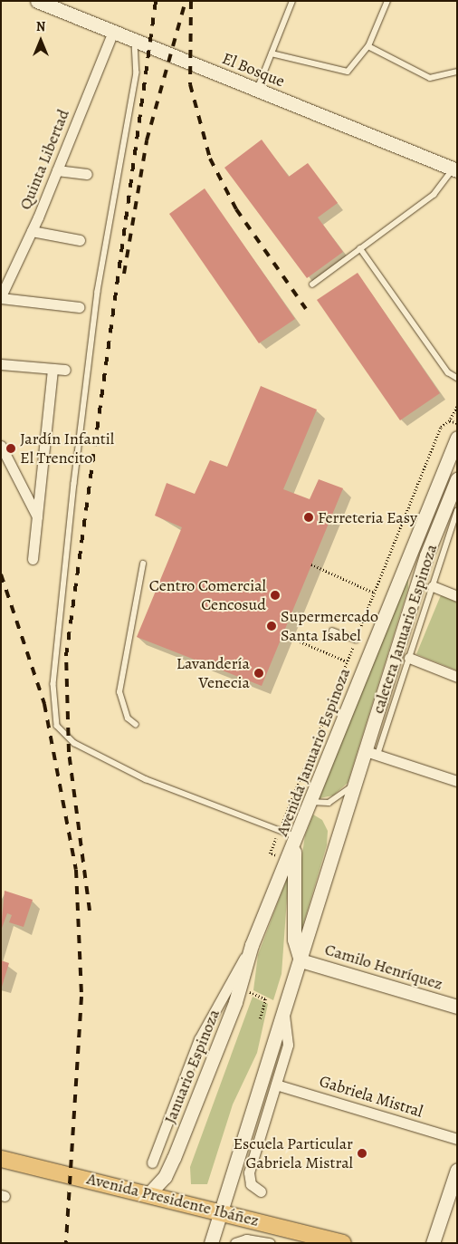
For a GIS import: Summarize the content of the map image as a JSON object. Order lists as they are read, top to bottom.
{
  "streets": {
    "main road": [
      "El Bosque",
      "Avenida Januario Espinoza",
      "Camilo Henríquez",
      "Januario Espinoza",
      "Avenida Presidente Ibáñez"
    ],
    "street": ["Quinta Libertad", "Gabriela Mistral"],
    "lane": ["caletera Januario Espinoza"]
  },
  "crossings": [
    ["El Bosque", "Quinta Libertad"],
    ["Avenida Januario Espinoza", "Camilo Henríquez"],
    ["Avenida Januario Espinoza", "Januario Espinoza"],
    ["Januario Espinoza", "Avenida Presidente Ibáñez"]
  ],
  "places": [
    "Jardín Infantil El Trencito",
    "Ferreteria Easy",
    "Centro Comercial Cencosud",
    "Supermercado Santa Isabel",
    "Lavandería Venecia",
    "Escuela Particular Gabriela Mistral"
  ],
  "north": "top"
}
